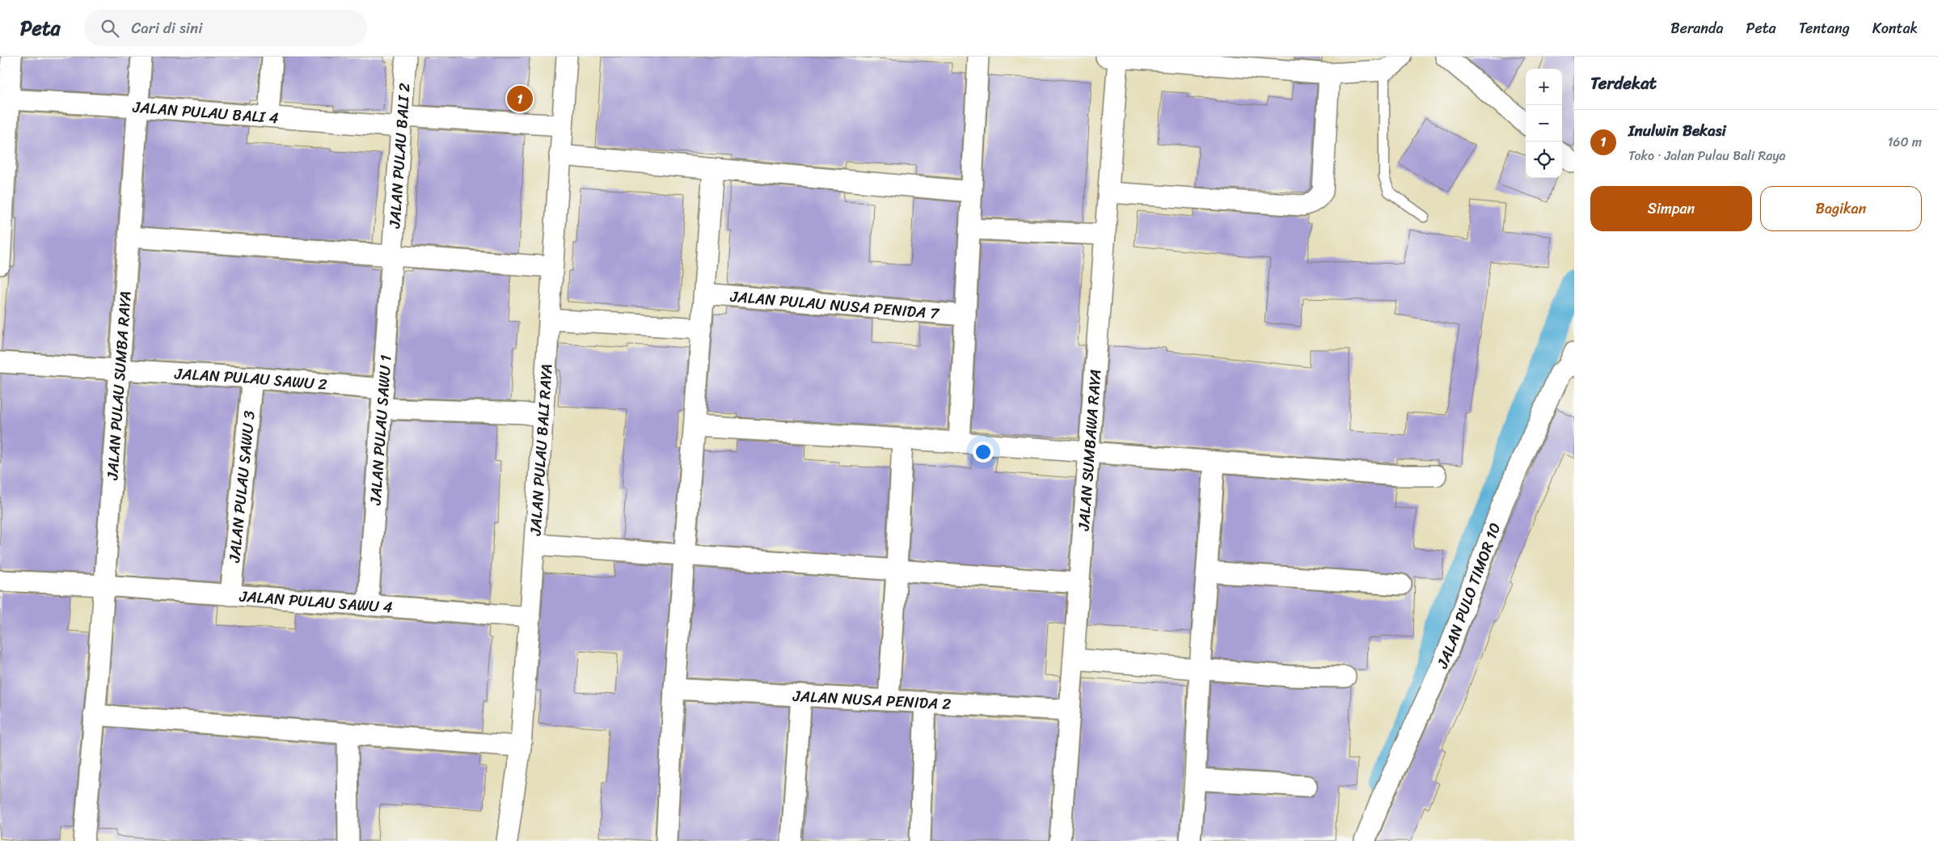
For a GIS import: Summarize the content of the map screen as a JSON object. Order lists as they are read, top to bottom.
{
  "streets": {
    "street": [
      "JALAN PULAU BALI 4",
      "JALAN PULAU BALI 2",
      "JALAN PULAU NUSA PENIDA 7",
      "JALAN PULAU SAWU 2",
      "JALAN PULAU SUMBA RAYA",
      "JALAN PULAU SAWU 1",
      "JALAN PULAU BALI RAYA",
      "JALAN SUMBAWA RAYA",
      "JALAN PULAU SAWU 3",
      "JALAN PULO TIMOR 10",
      "JALAN PULAU SAWU 4",
      "JALAN NUSA PENIDA 2"
    ]
  },
  "crossings": [
    ["JALAN PULAU BALI 4", "JALAN PULAU BALI 2"],
    ["JALAN PULAU BALI 4", "JALAN PULAU SUMBA RAYA"],
    ["JALAN PULAU BALI 4", "JALAN PULAU BALI RAYA"],
    ["JALAN PULAU BALI 2", "JALAN PULAU SAWU 1"],
    ["JALAN PULAU SAWU 2", "JALAN PULAU SUMBA RAYA"],
    ["JALAN PULAU SAWU 2", "JALAN PULAU SAWU 1"],
    ["JALAN PULAU SAWU 2", "JALAN PULAU SAWU 3"],
    ["JALAN PULAU SUMBA RAYA", "JALAN PULAU SAWU 4"],
    ["JALAN PULAU SAWU 1", "JALAN PULAU SAWU 4"],
    ["JALAN PULAU BALI RAYA", "JALAN PULAU SAWU 4"],
    ["JALAN SUMBAWA RAYA", "JALAN NUSA PENIDA 2"],
    ["JALAN PULAU SAWU 3", "JALAN PULAU SAWU 4"]
  ],
  "page": {
    "header": "Peta",
    "search": "Cari di sini",
    "nav": [
      "Beranda",
      "Peta",
      "Tentang",
      "Kontak"
    ],
    "heading": "Terdekat",
    "map_buttons": ["+", "−"],
    "pins": "1",
    "list": [
      {
        "mark": "1",
        "name": "Inulwin Bekasi",
        "note": "Toko · Jalan Pulau Bali Raya",
        "value": "160 m"
      }
    ],
    "buttons": ["Simpan", "Bagikan"]
  }
}
